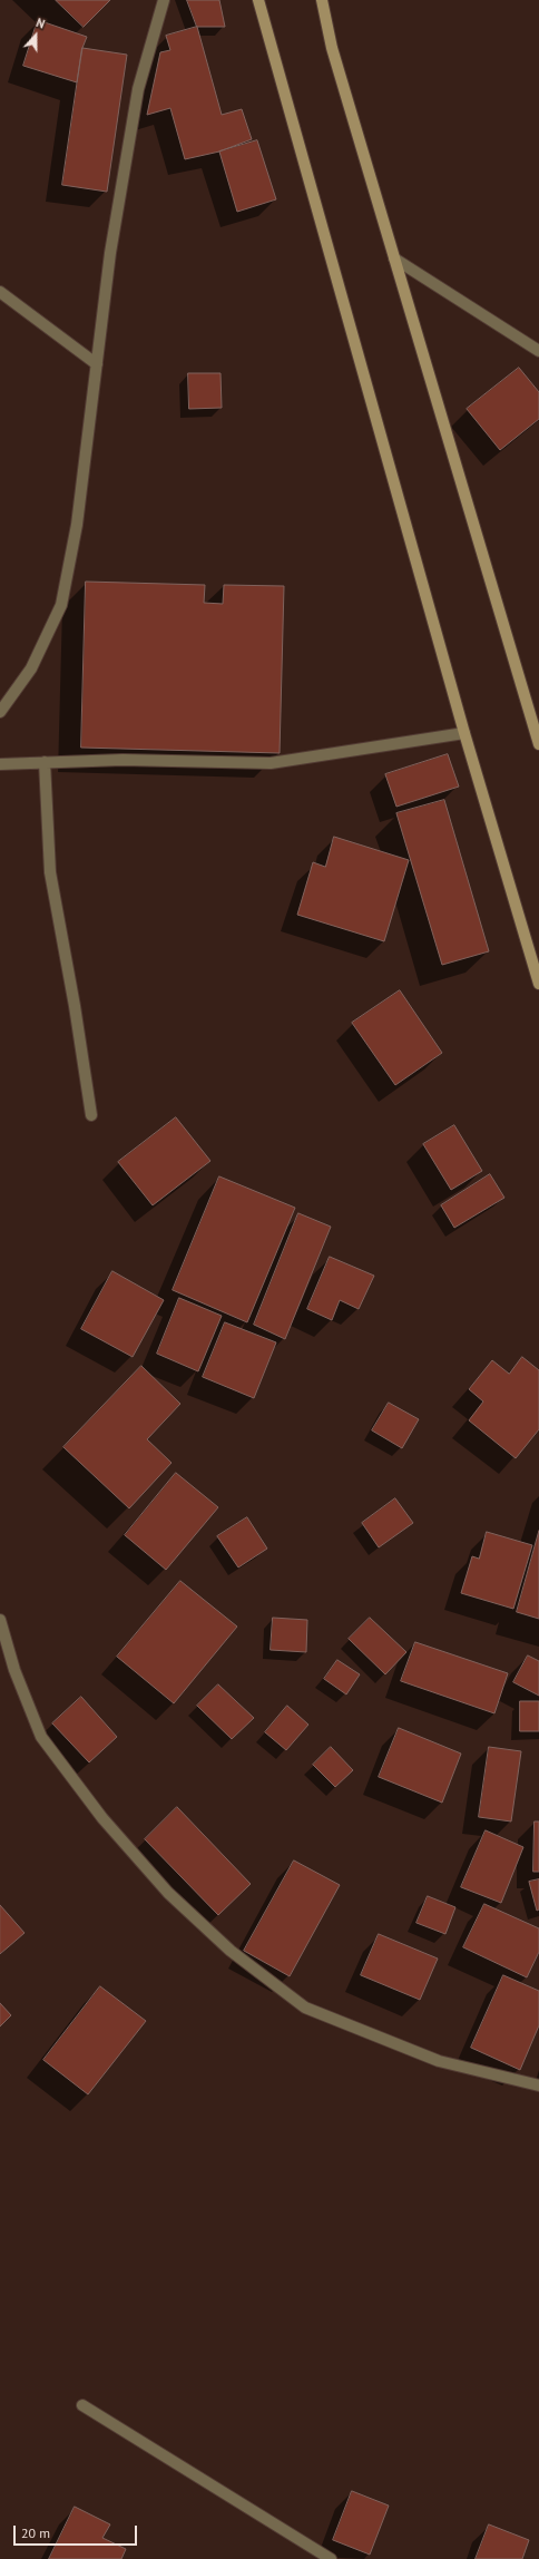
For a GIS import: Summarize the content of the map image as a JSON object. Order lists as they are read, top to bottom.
{
  "scale_bar": "20 m",
  "north": "top"
}
